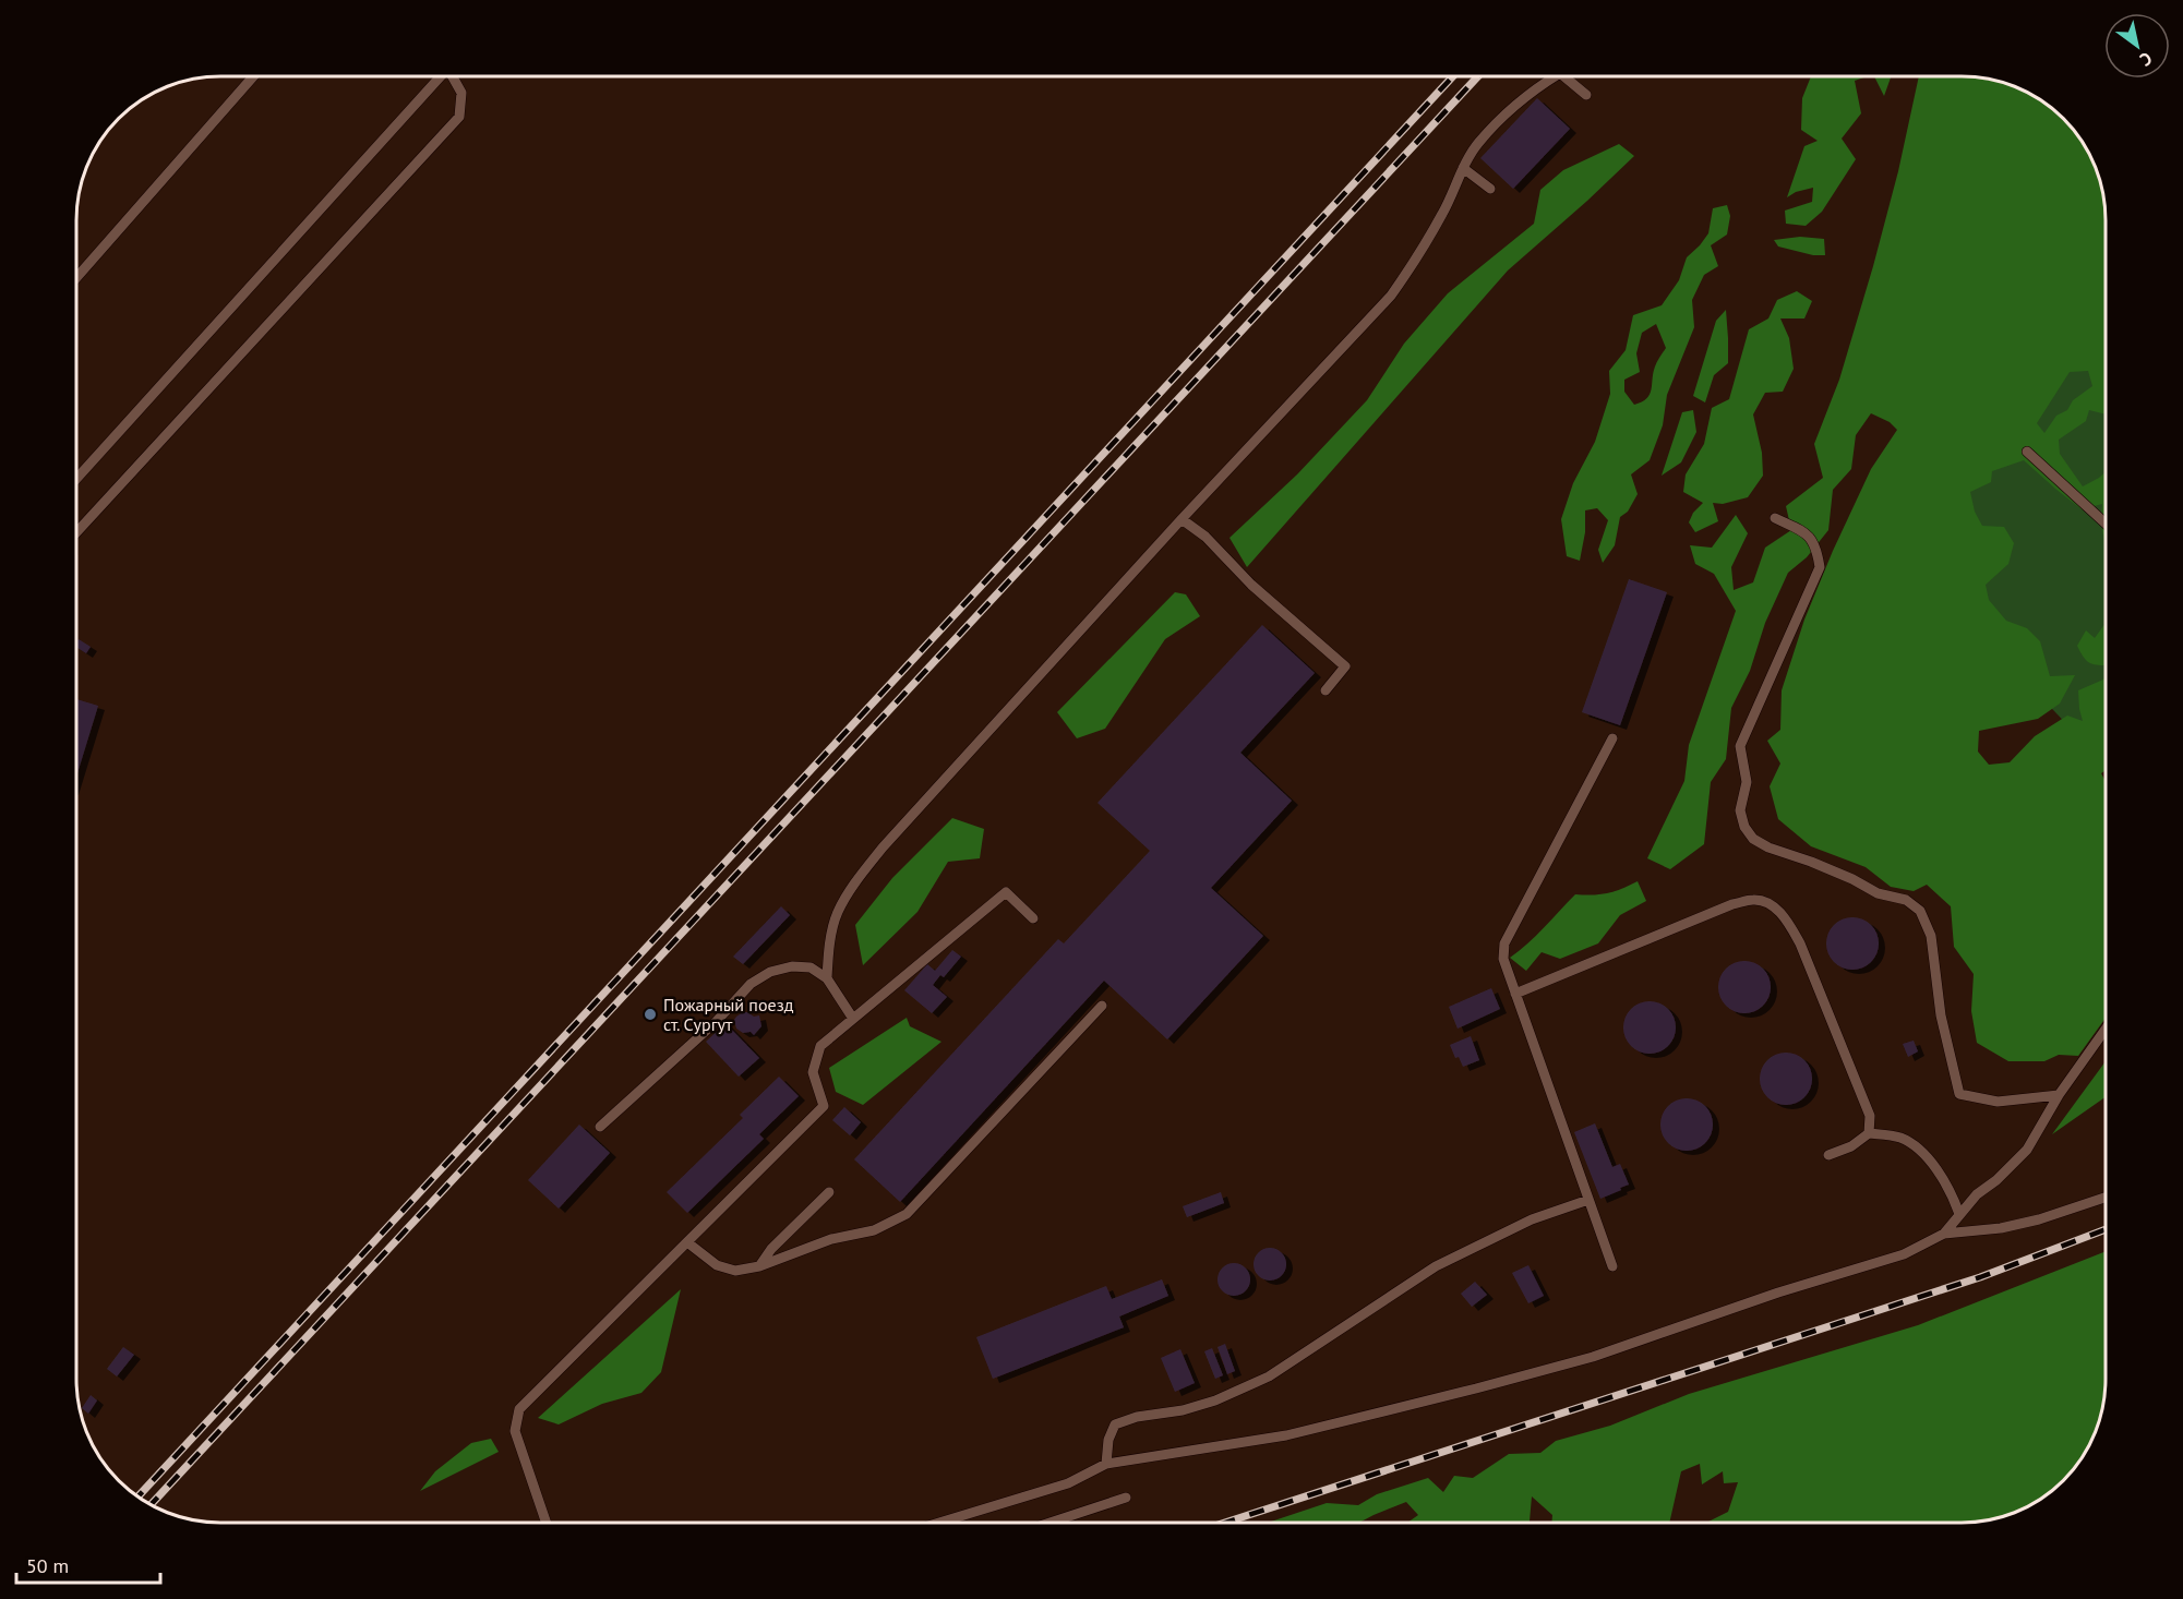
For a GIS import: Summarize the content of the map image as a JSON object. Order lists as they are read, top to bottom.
{
  "places": ["Пожарный поезд ст. Сургут"],
  "scale_bar": "50 m",
  "north": "bottom right"
}
